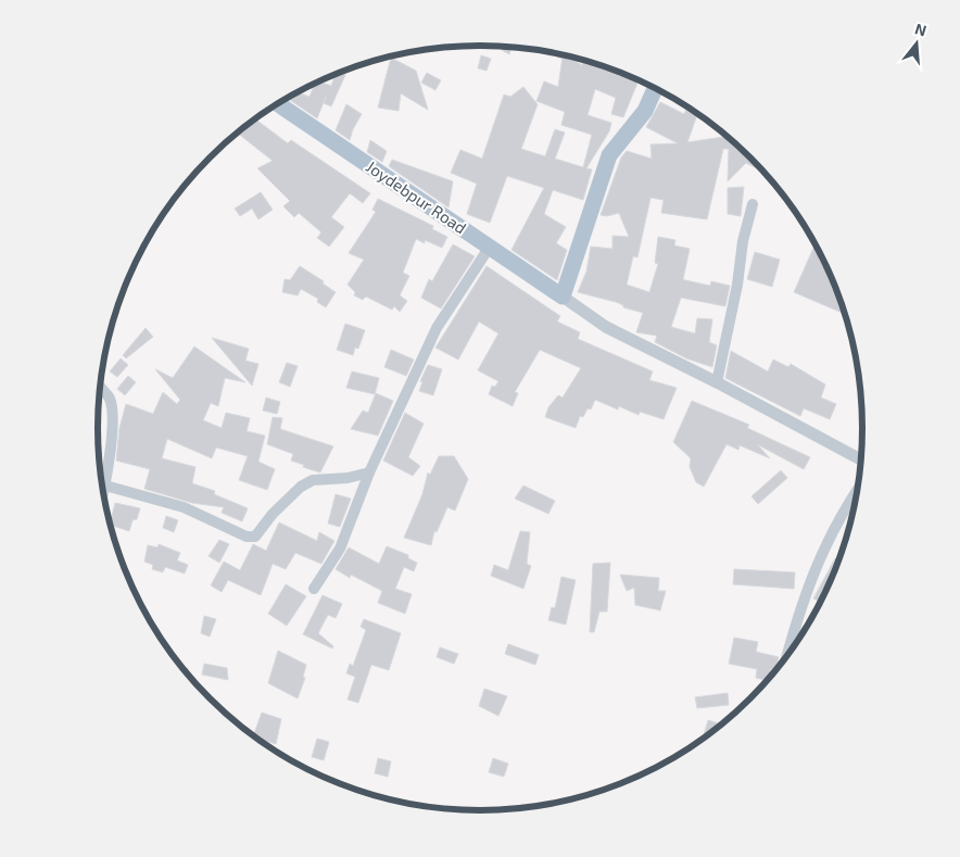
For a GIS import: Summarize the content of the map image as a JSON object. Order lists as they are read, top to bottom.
{
  "streets": {
    "main road": ["Joydebpur Road"]
  },
  "north": "top"
}
